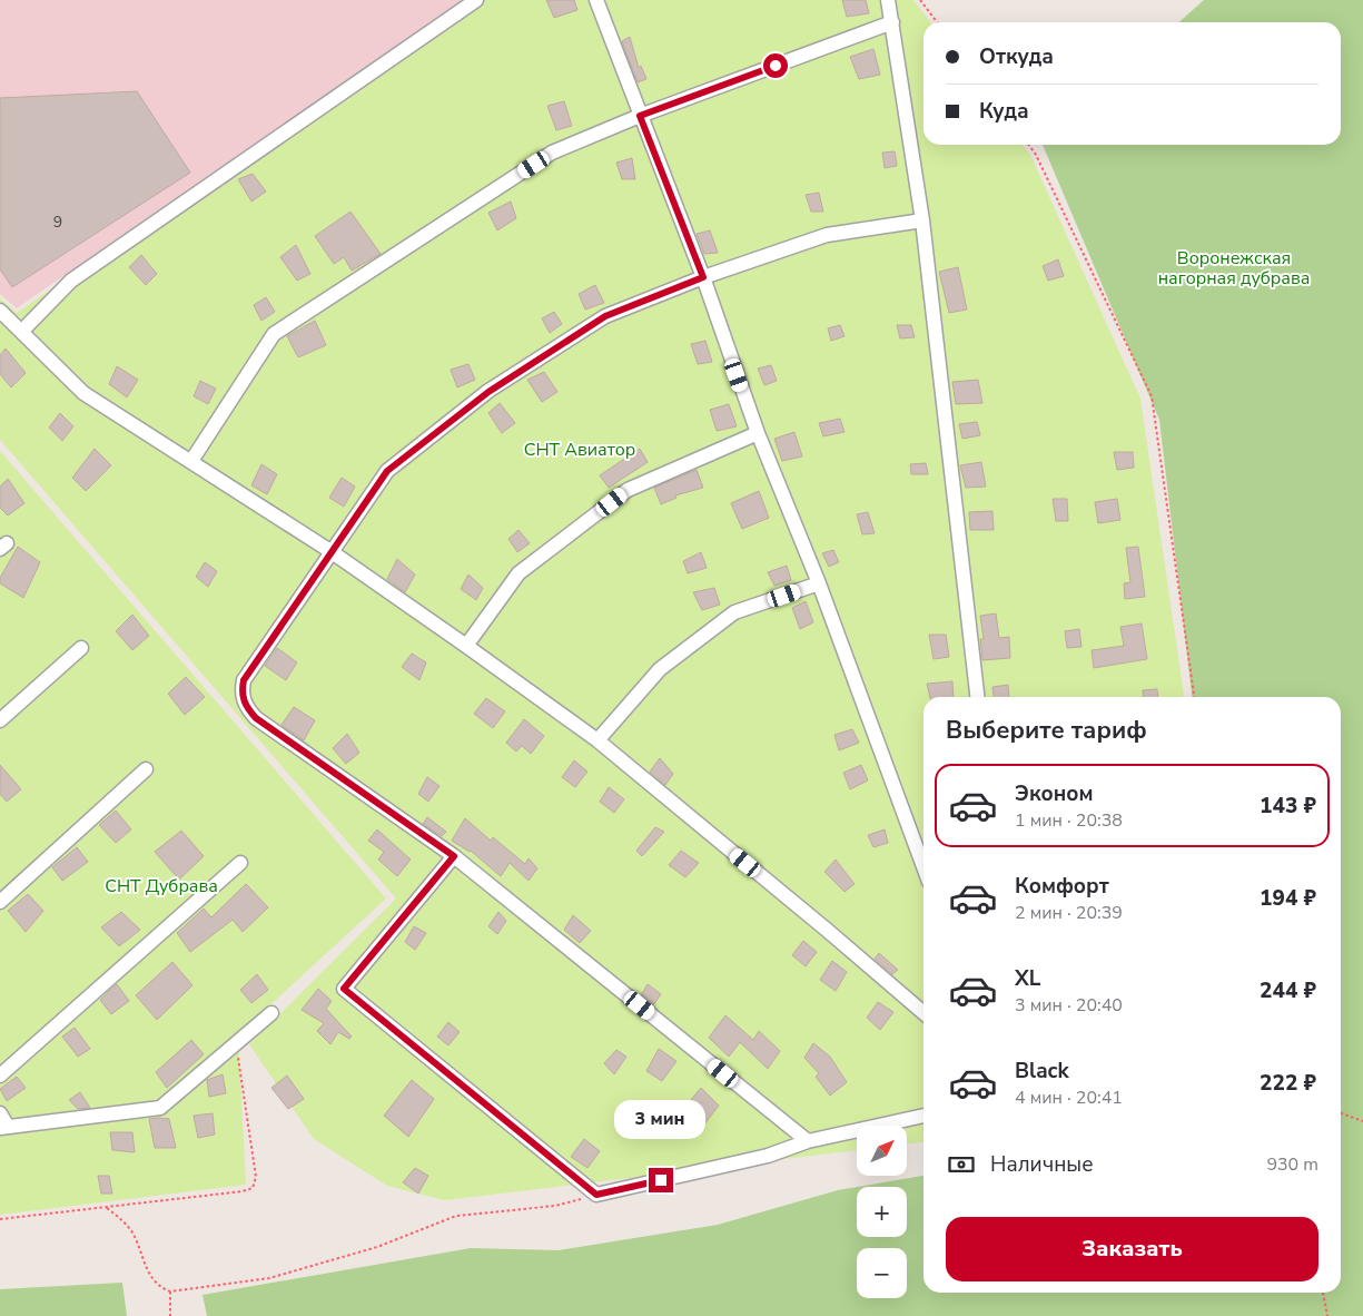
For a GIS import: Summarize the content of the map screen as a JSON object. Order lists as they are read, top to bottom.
{
  "parks": ["Воронежская нагорная дубрава", "СНТ Авиатор", "СНТ Дубрава"],
  "house_numbers": ["9"],
  "north": "top right",
  "page": {
    "banner": ["Откуда", "Куда"],
    "heading": "Выберите тариф",
    "list": [
      {
        "name": "Эконом",
        "note": "1 мин · 20:38",
        "value": "143 ₽"
      },
      {
        "name": "Комфорт",
        "note": "2 мин · 20:39",
        "value": "194 ₽"
      },
      {
        "name": "XL",
        "note": "3 мин · 20:40",
        "value": "244 ₽"
      },
      {
        "name": "Black",
        "note": "4 мин · 20:41",
        "value": "222 ₽"
      }
    ],
    "bubble": "3 мин",
    "map_buttons": ["+", "−"],
    "pay": ["Наличные", "930 m"],
    "buttons": "Заказать"
  }
}
